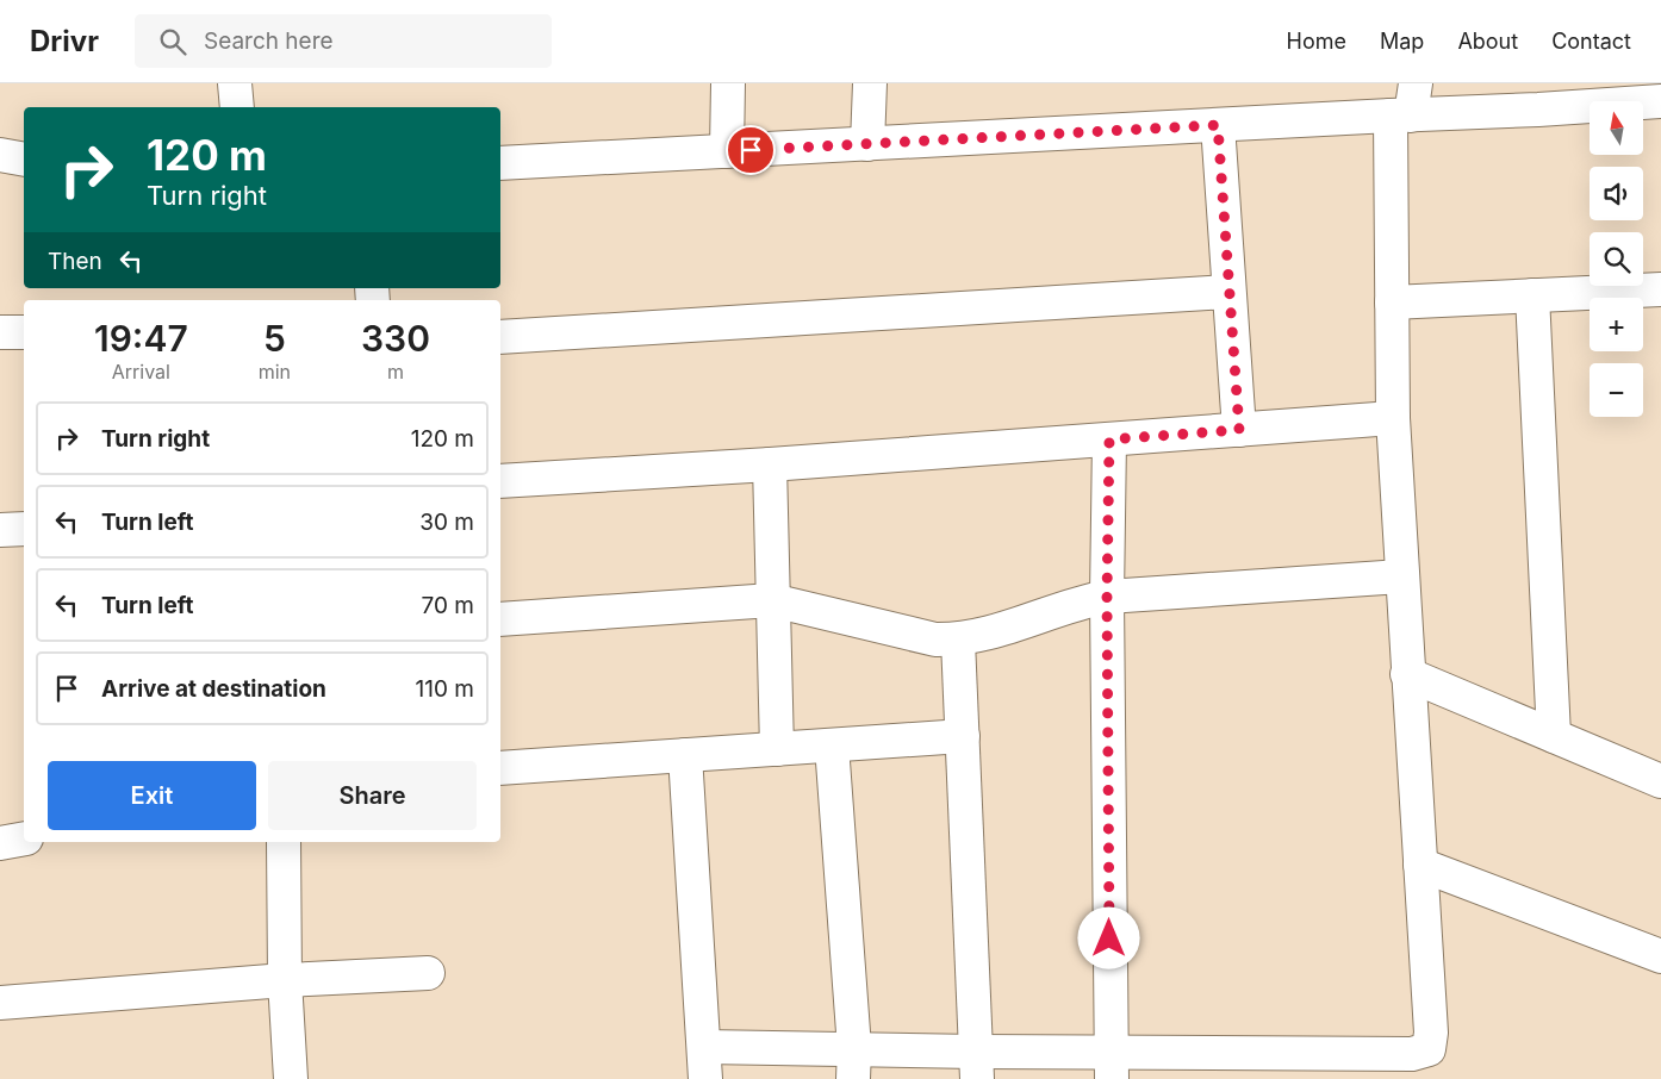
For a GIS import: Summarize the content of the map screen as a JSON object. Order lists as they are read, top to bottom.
{
  "north": "top",
  "page": {
    "header": "Drivr",
    "search": "Search here",
    "nav": [
      "Home",
      "Map",
      "About",
      "Contact"
    ],
    "map_buttons": ["+", "−"],
    "turn": ["120 m", "Turn right"],
    "then": "Then",
    "eta": [
      "19:47",
      "Arrival",
      "5",
      "min",
      "330",
      "m"
    ],
    "list": [
      {
        "name": "Turn right",
        "value": "120 m"
      },
      {
        "name": "Turn left",
        "value": "30 m"
      },
      {
        "name": "Turn left",
        "value": "70 m"
      },
      {
        "name": "Arrive at destination",
        "value": "110 m"
      }
    ],
    "buttons": ["Exit", "Share"]
  }
}
